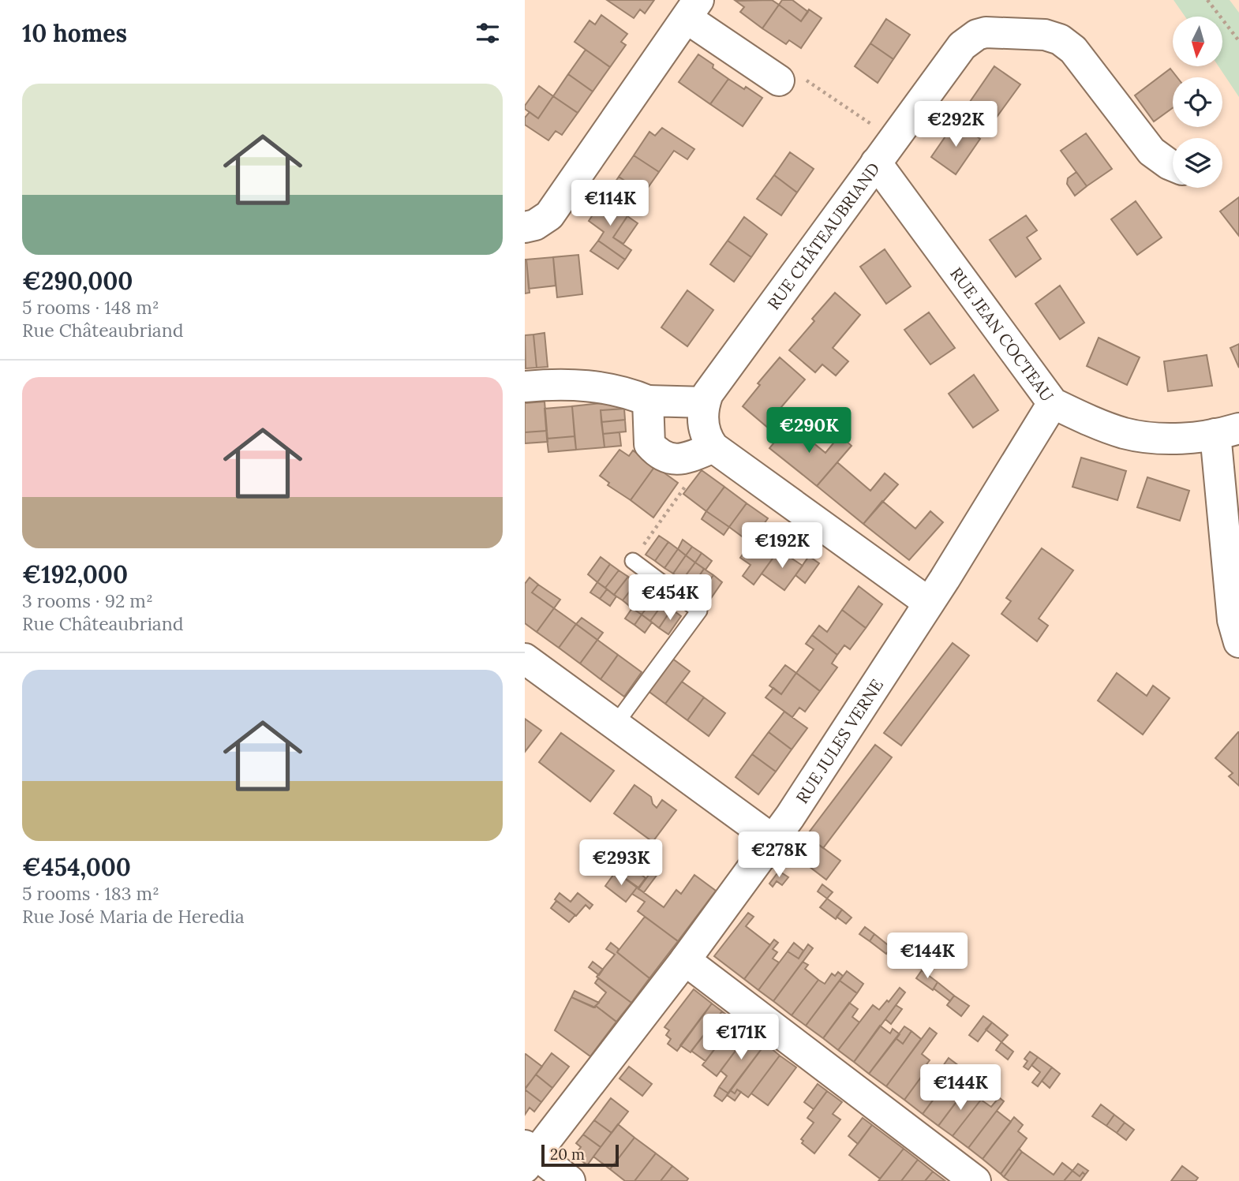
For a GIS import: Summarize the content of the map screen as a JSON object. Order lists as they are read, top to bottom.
{
  "streets": {
    "street": ["RUE CHÂTEAUBRIAND", "RUE JEAN COCTEAU", "RUE JULES VERNE"]
  },
  "crossings": [
    ["RUE CHÂTEAUBRIAND", "RUE JEAN COCTEAU"],
    ["RUE JEAN COCTEAU", "RUE JULES VERNE"]
  ],
  "scale_bar": "20 m",
  "north": "bottom",
  "page": {
    "heading": "10 homes",
    "list": [
      {
        "name": "€290,000",
        "note": "5 rooms · 148 m² · Rue Châteaubriand"
      },
      {
        "name": "€192,000",
        "note": "3 rooms · 92 m² · Rue Châteaubriand"
      },
      {
        "name": "€454,000",
        "note": "5 rooms · 183 m² · Rue José Maria de Heredia"
      }
    ],
    "price": [
      "€292K",
      "€114K",
      "€290K",
      "€192K",
      "€454K",
      "€278K",
      "€293K",
      "€144K",
      "€171K",
      "€144K"
    ],
    "scale": "20 m"
  }
}
